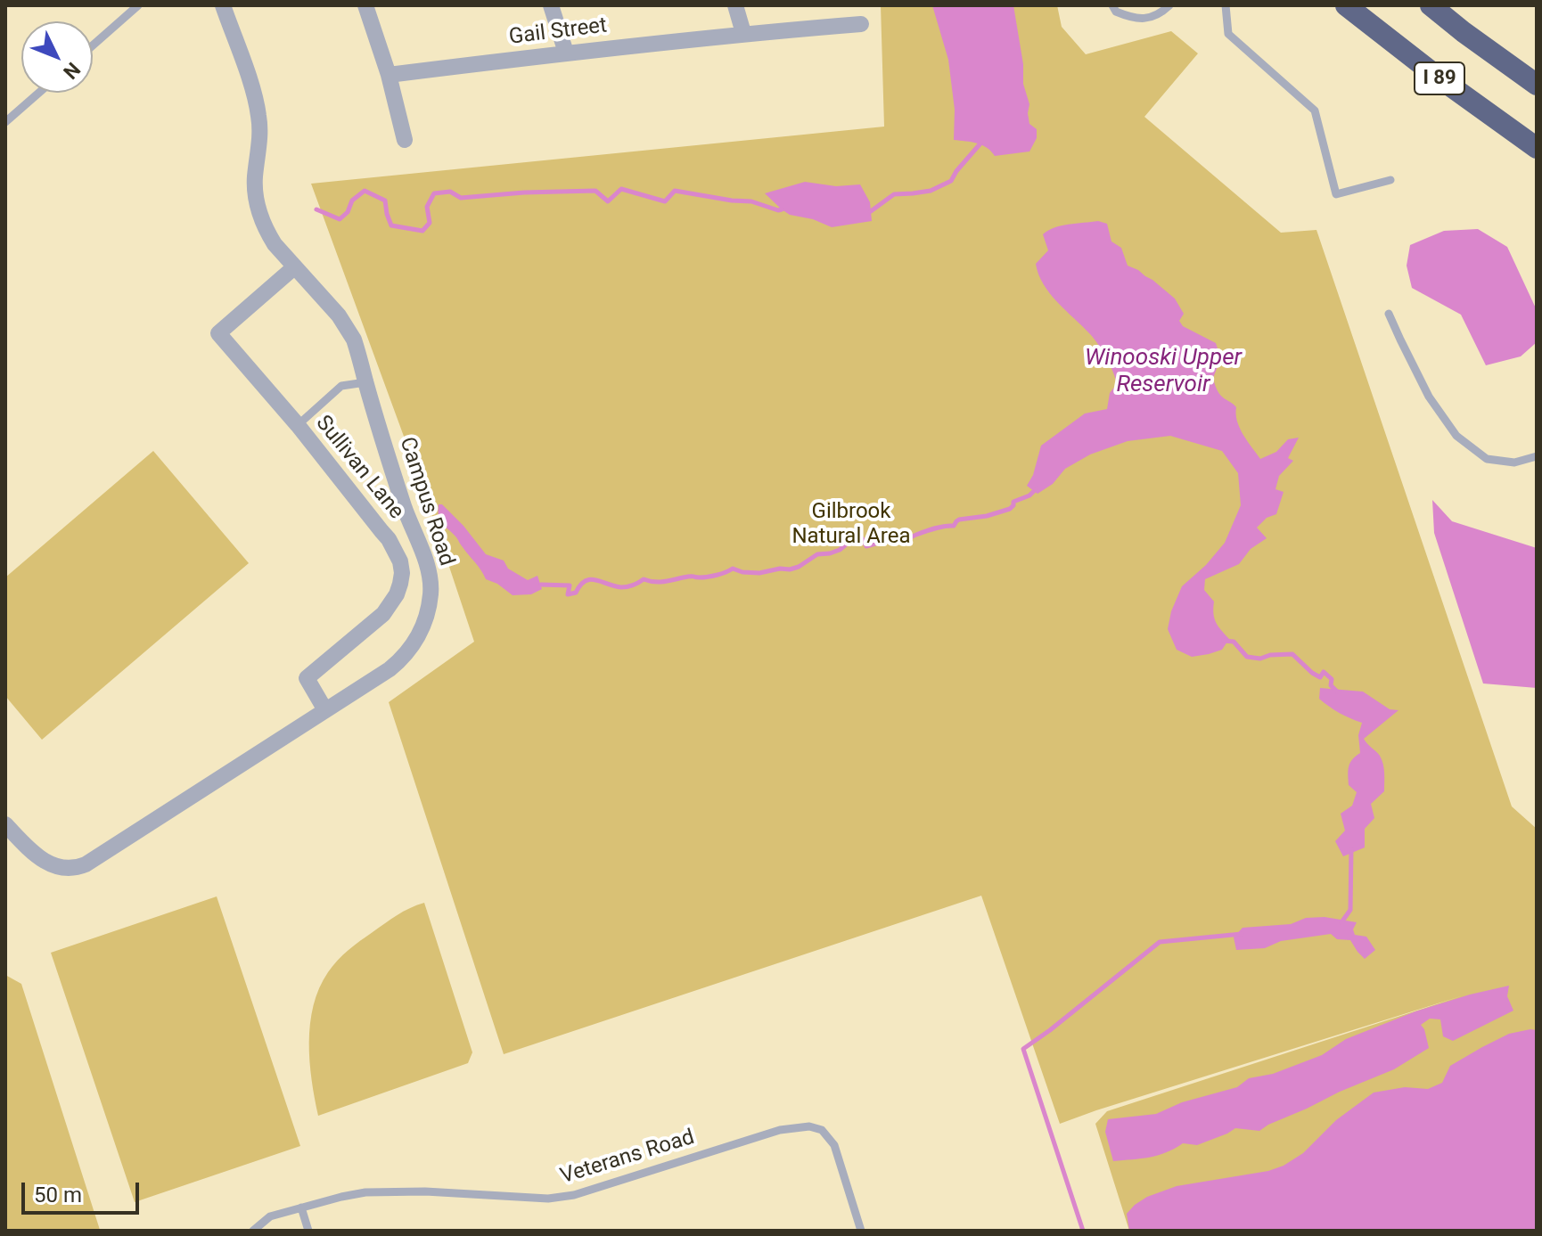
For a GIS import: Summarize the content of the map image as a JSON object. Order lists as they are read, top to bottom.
{
  "streets": {
    "highway": ["I 89"],
    "street": ["Gail Street", "Sullivan Lane", "Campus Road"],
    "lane": ["Veterans Road"]
  },
  "crossings": [
    ["Sullivan Lane", "Campus Road"]
  ],
  "water": ["Winooski Upper Reservoir"],
  "parks": ["Gilbrook Natural Area"],
  "scale_bar": "50 m",
  "north": "bottom right"
}
